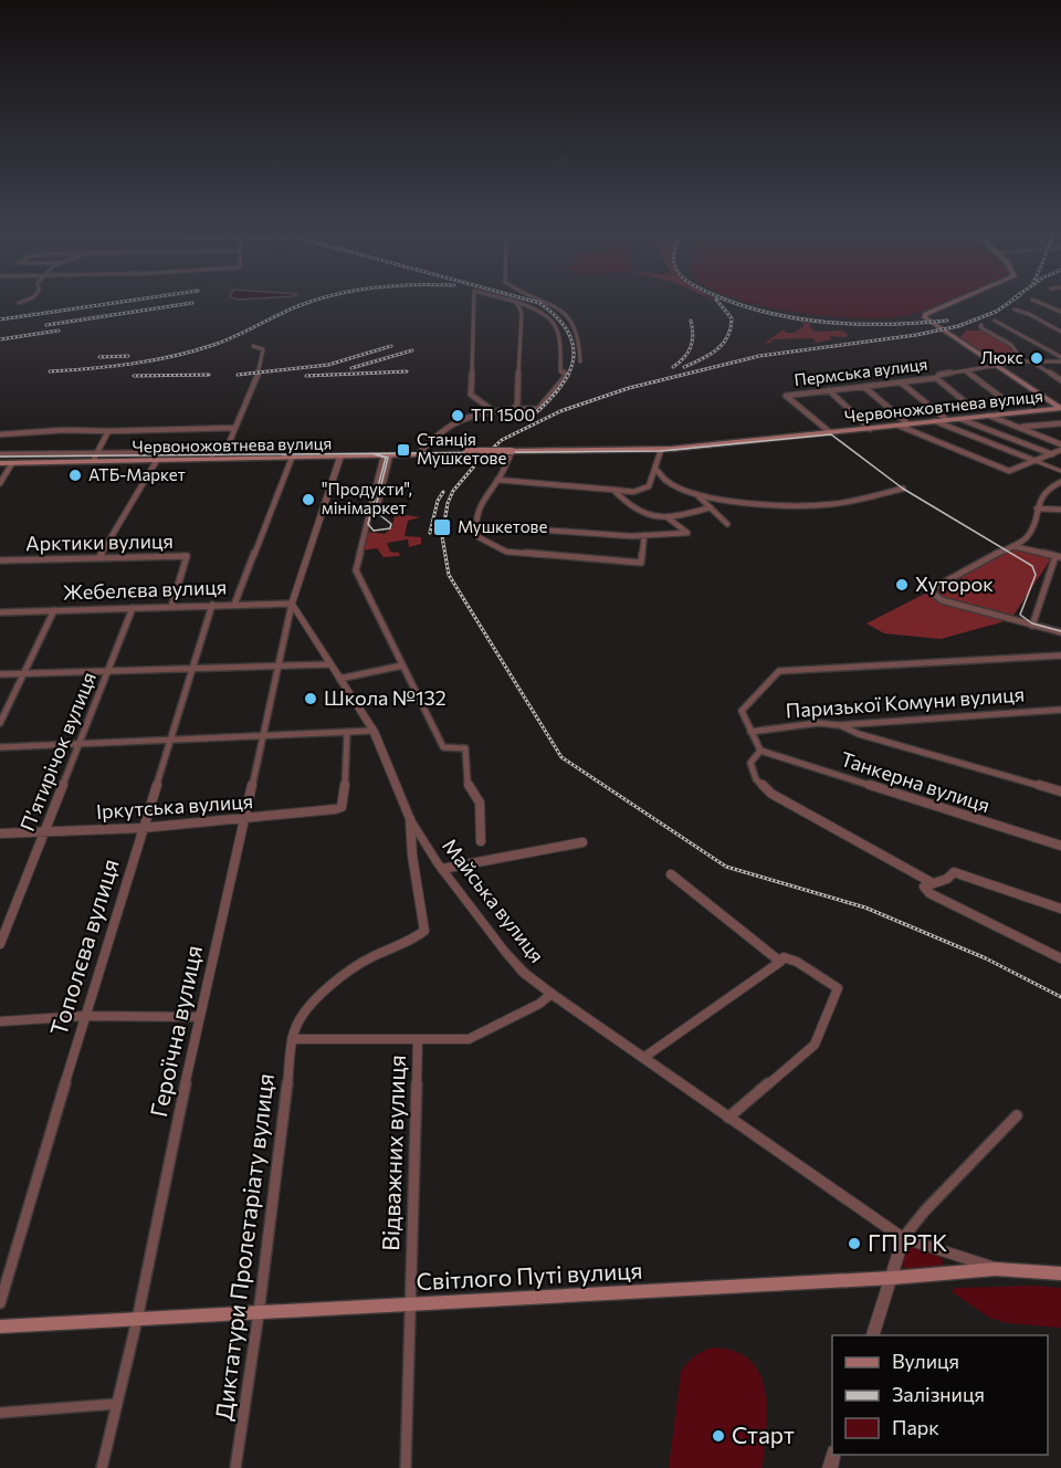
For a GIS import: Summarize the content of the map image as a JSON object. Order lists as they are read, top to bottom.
{
  "streets": {
    "main road": ["Червоножовтнева вулиця", "Світлого Путі вулиця"],
    "street": [
      "Пермська вулиця",
      "Арктики вулиця",
      "Жебелєва вулиця",
      "Паризької Комуни вулиця",
      "П’ятирічок вулиця",
      "Танкерна вулиця",
      "Іркутська вулиця",
      "Майська вулиця",
      "Тополєва вулиця",
      "Героїчна вулиця",
      "Відважних вулиця",
      "Диктатури Пролетаріату вулиця"
    ]
  },
  "crossings": [
    ["Пермська вулиця", "Червоножовтнева вулиця"],
    ["Арктики вулиця", "Жебелєва вулиця"],
    ["Жебелєва вулиця", "П’ятирічок вулиця"],
    ["Жебелєва вулиця", "Майська вулиця"],
    ["Жебелєва вулиця", "Тополєва вулиця"],
    ["Жебелєва вулиця", "Героїчна вулиця"],
    ["П’ятирічок вулиця", "Іркутська вулиця"],
    ["Іркутська вулиця", "Тополєва вулиця"],
    ["Іркутська вулиця", "Героїчна вулиця"],
    ["Майська вулиця", "Героїчна вулиця"],
    ["Майська вулиця", "Світлого Путі вулиця"],
    ["Героїчна вулиця", "Світлого Путі вулиця"],
    ["Відважних вулиця", "Світлого Путі вулиця"],
    ["Диктатури Пролетаріату вулиця", "Світлого Путі вулиця"]
  ],
  "places": {
    "other": [
      "Люкс",
      "ТП 1500",
      "АТБ-Маркет",
      "\"Продукти\", мінімаркет",
      "Хуторок",
      "Школа №132",
      "ГП РТК",
      "Старт"
    ],
    "transit": ["Станція Мушкетове", "Мушкетове"]
  },
  "legend": ["Вулиця", "Залізниця", "Парк"]
}
